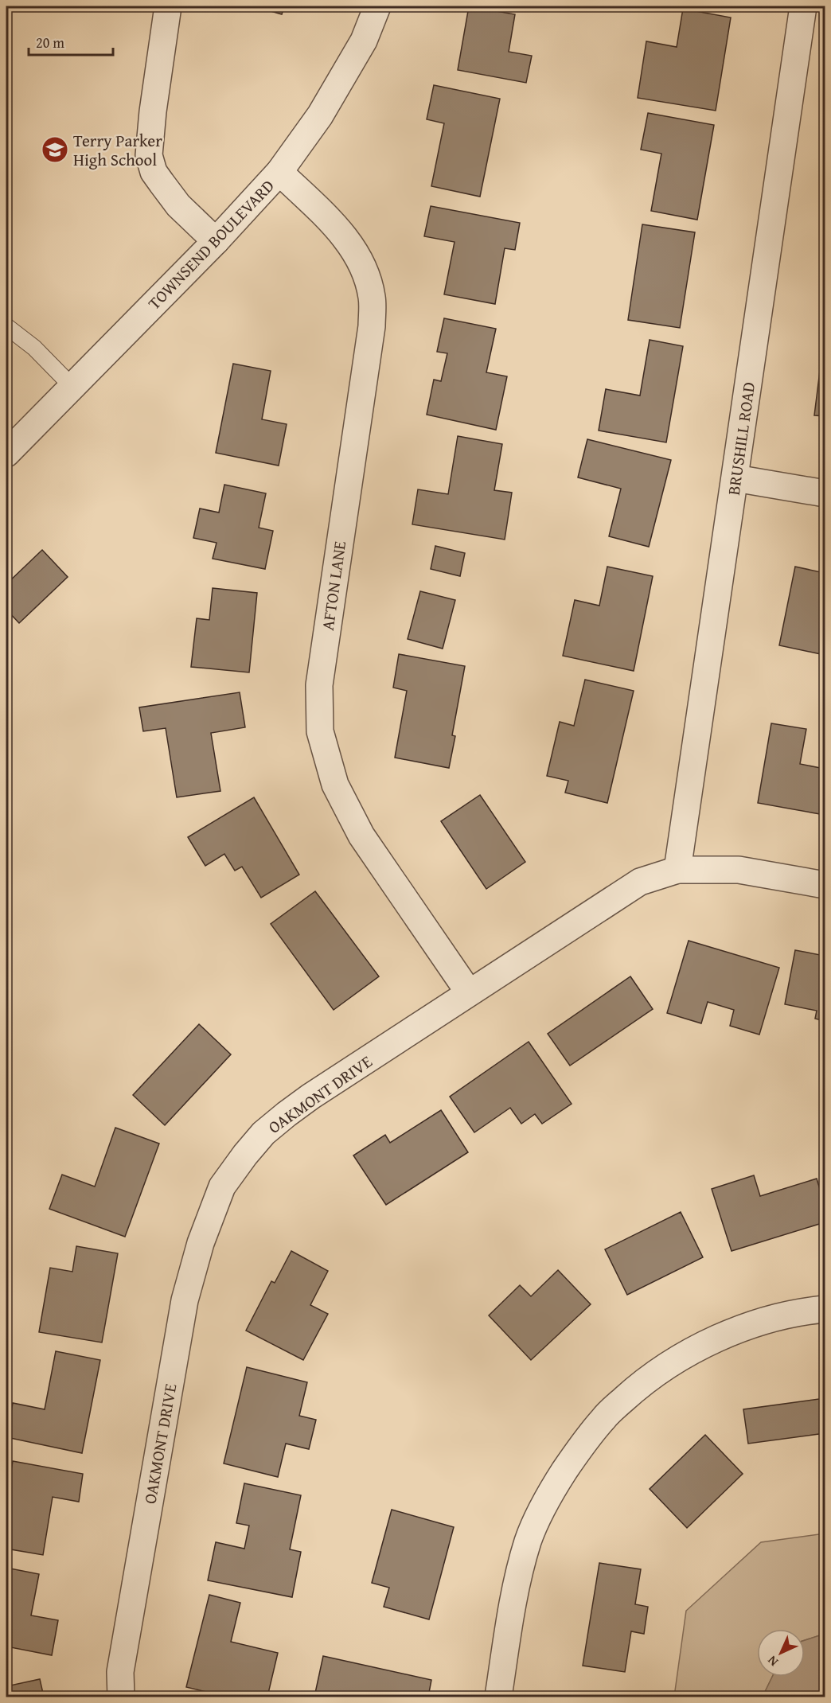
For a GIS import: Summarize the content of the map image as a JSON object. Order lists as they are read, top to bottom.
{
  "streets": {
    "street": [
      "TOWNSEND BOULEVARD",
      "BRUSHILL ROAD",
      "AFTON LANE",
      "OAKMONT DRIVE"
    ]
  },
  "crossings": [
    ["TOWNSEND BOULEVARD", "AFTON LANE"],
    ["BRUSHILL ROAD", "OAKMONT DRIVE"],
    ["AFTON LANE", "OAKMONT DRIVE"]
  ],
  "places": {
    "school or university": ["Terry Parker High School"]
  },
  "scale_bar": "20 m",
  "north": "bottom left"
}
